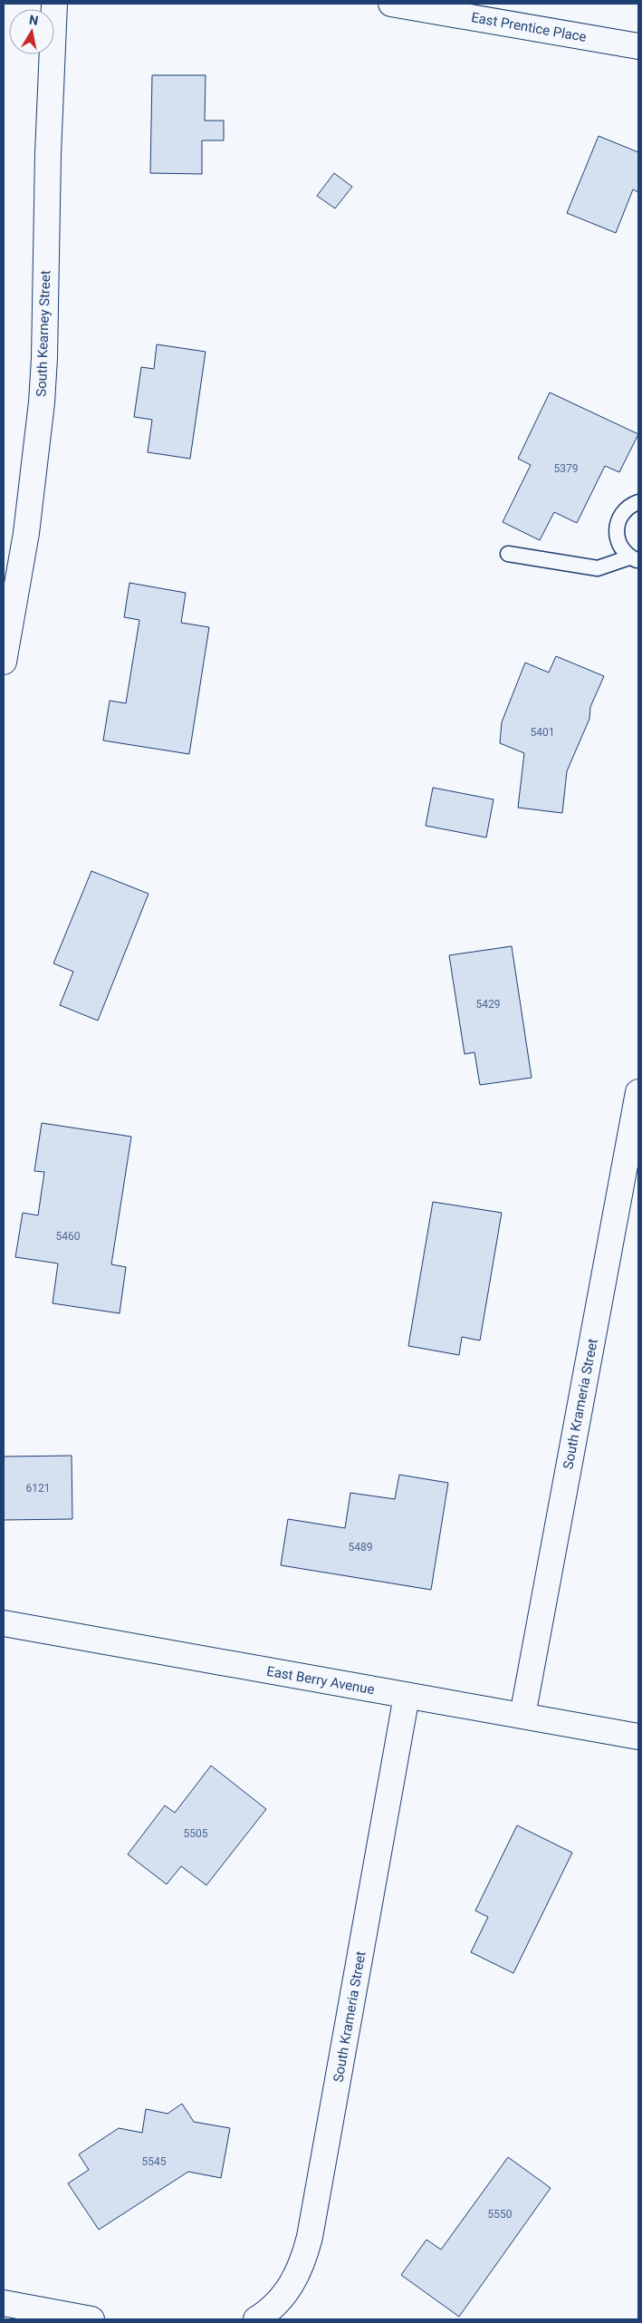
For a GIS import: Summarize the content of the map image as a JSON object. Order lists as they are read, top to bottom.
{
  "streets": {
    "street": [
      "East Prentice Place",
      "South Kearney Street",
      "South Krameria Street",
      "East Berry Avenue"
    ]
  },
  "crossings": [
    ["South Krameria Street", "East Berry Avenue"]
  ],
  "house_numbers": [
    "5379",
    "5401",
    "5429",
    "5460",
    "6121",
    "5489",
    "5505",
    "5545",
    "5550"
  ],
  "north": "top"
}
